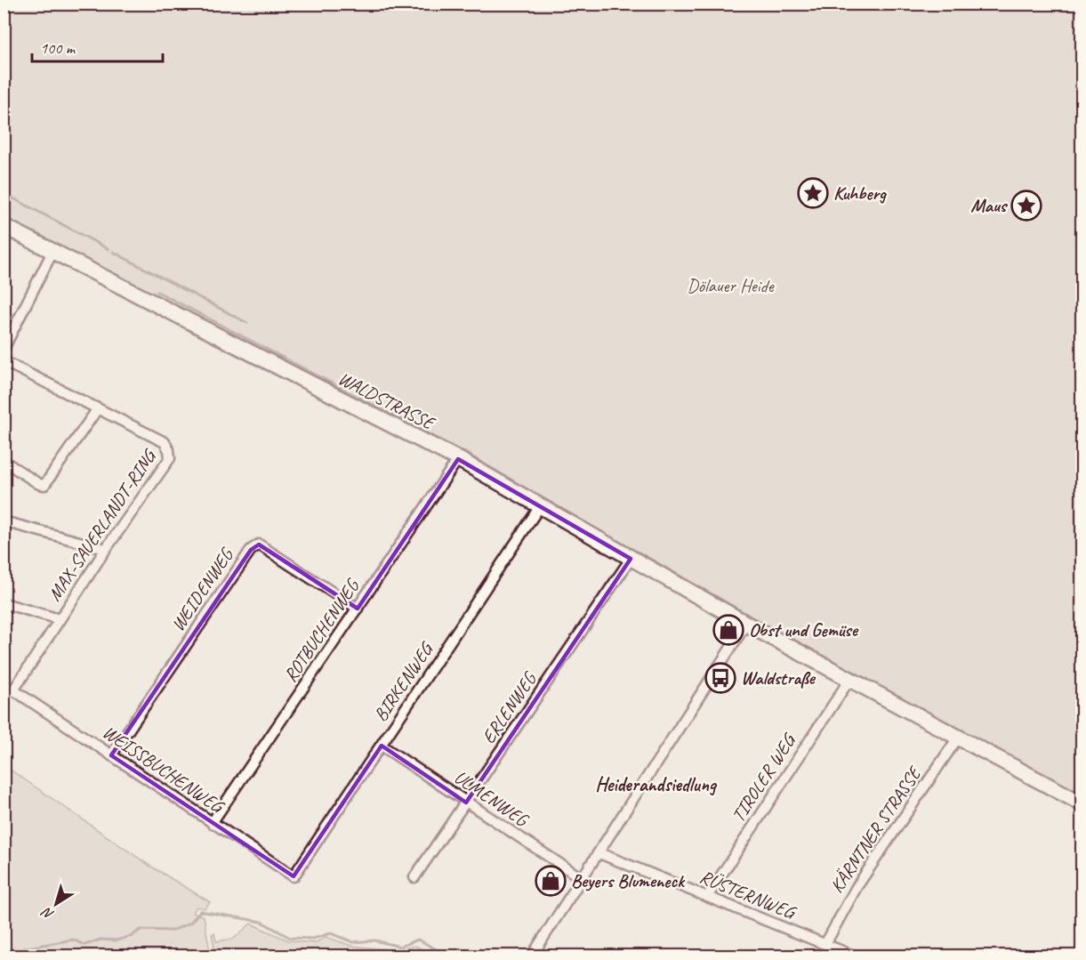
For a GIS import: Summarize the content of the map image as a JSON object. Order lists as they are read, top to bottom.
{
  "streets": {
    "main road": ["WALDSTRASSE"],
    "street": [
      "MAX-SAUERLANDT-RING",
      "WEIDENWEG",
      "ROTBUCHENWEG",
      "BIRKENWEG",
      "ERLENWEG",
      "WEISSBUCHENWEG",
      "TIROLER WEG",
      "ULMENWEG",
      "KÄRNTNER STRASSE",
      "RÜSTERNWEG"
    ]
  },
  "crossings": [
    ["WALDSTRASSE", "ROTBUCHENWEG"],
    ["WALDSTRASSE", "BIRKENWEG"],
    ["WALDSTRASSE", "ERLENWEG"],
    ["WALDSTRASSE", "TIROLER WEG"],
    ["WALDSTRASSE", "KÄRNTNER STRASSE"],
    ["MAX-SAUERLANDT-RING", "WEISSBUCHENWEG"],
    ["WEIDENWEG", "ROTBUCHENWEG"],
    ["WEIDENWEG", "WEISSBUCHENWEG"],
    ["ROTBUCHENWEG", "WEISSBUCHENWEG"],
    ["BIRKENWEG", "WEISSBUCHENWEG"],
    ["BIRKENWEG", "ULMENWEG"],
    ["ERLENWEG", "ULMENWEG"],
    ["TIROLER WEG", "RÜSTERNWEG"],
    ["KÄRNTNER STRASSE", "RÜSTERNWEG"]
  ],
  "districts": ["Heiderandsiedlung"],
  "parks": ["Dölauer Heide"],
  "places": {
    "place": ["Kuhberg", "Maus"],
    "shop": ["Obst und Gemüse", "Beyers Blumeneck"],
    "bus stop": ["Waldstraße"]
  },
  "scale_bar": "100 m",
  "north": "bottom left"
}
